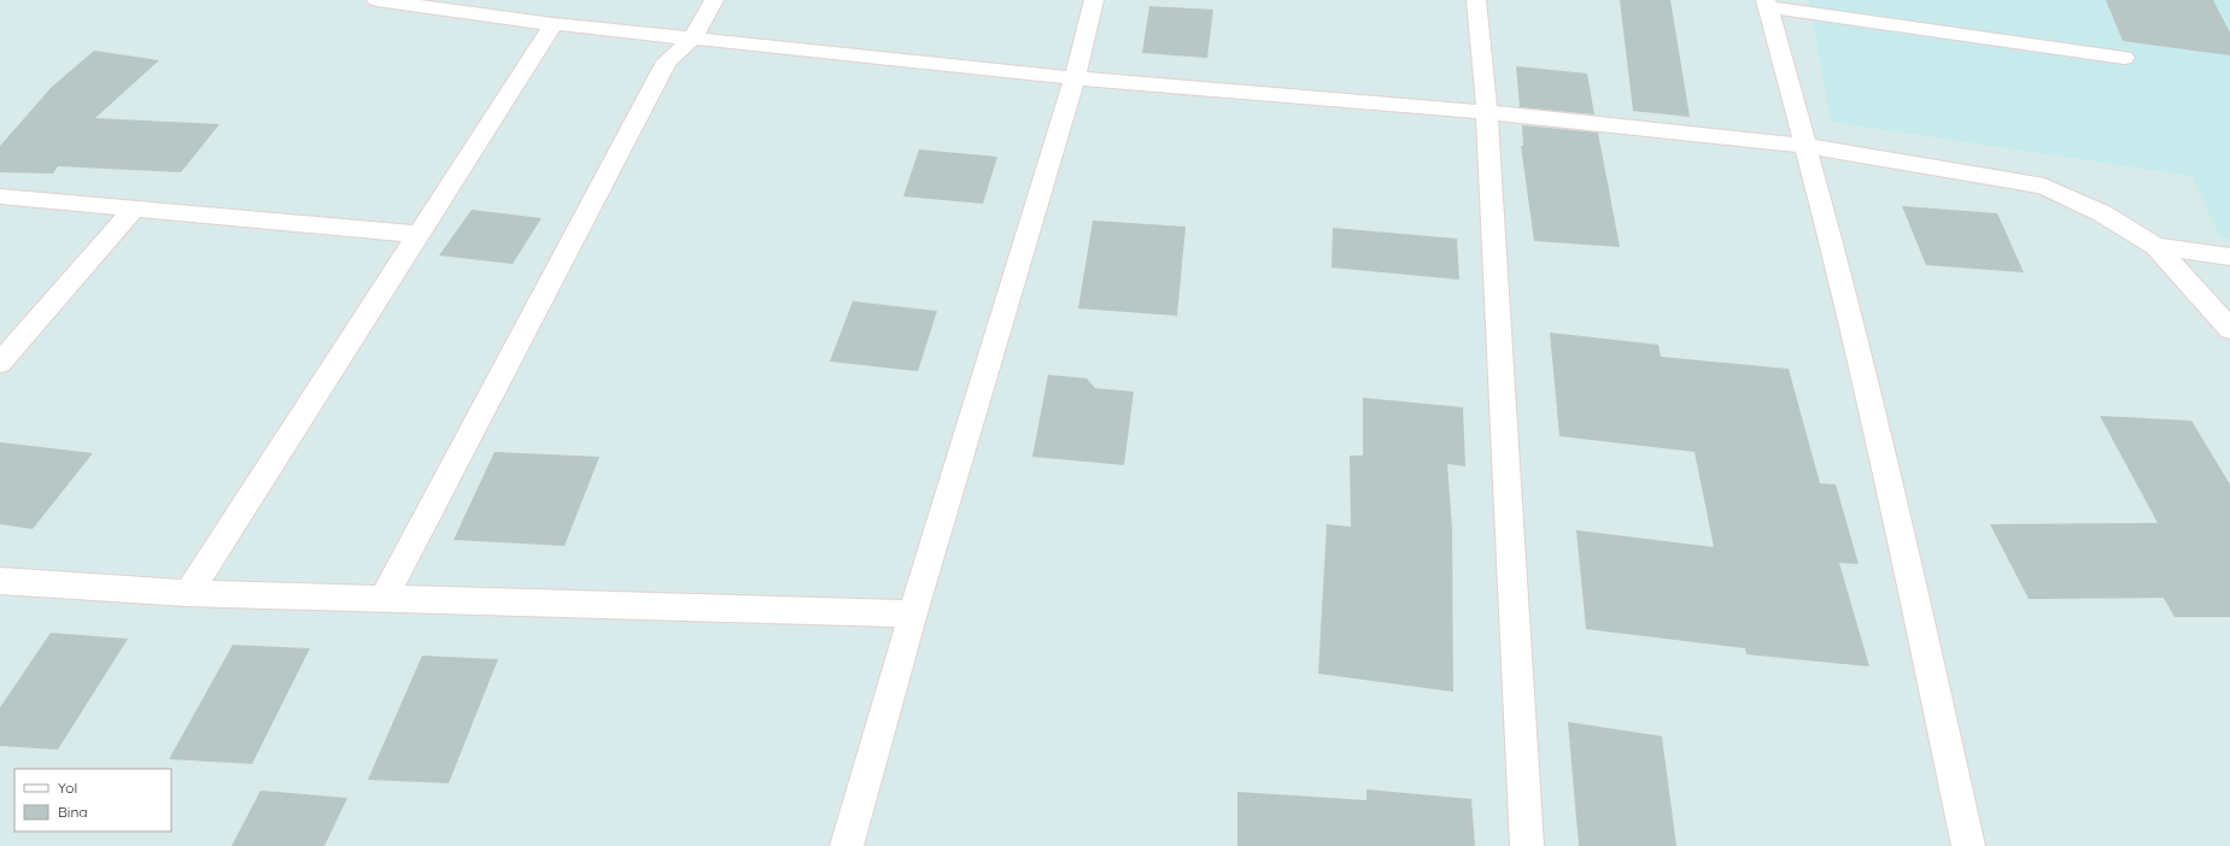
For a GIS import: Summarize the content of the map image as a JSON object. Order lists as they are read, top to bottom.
{
  "legend": ["Yol", "Bina"]
}
